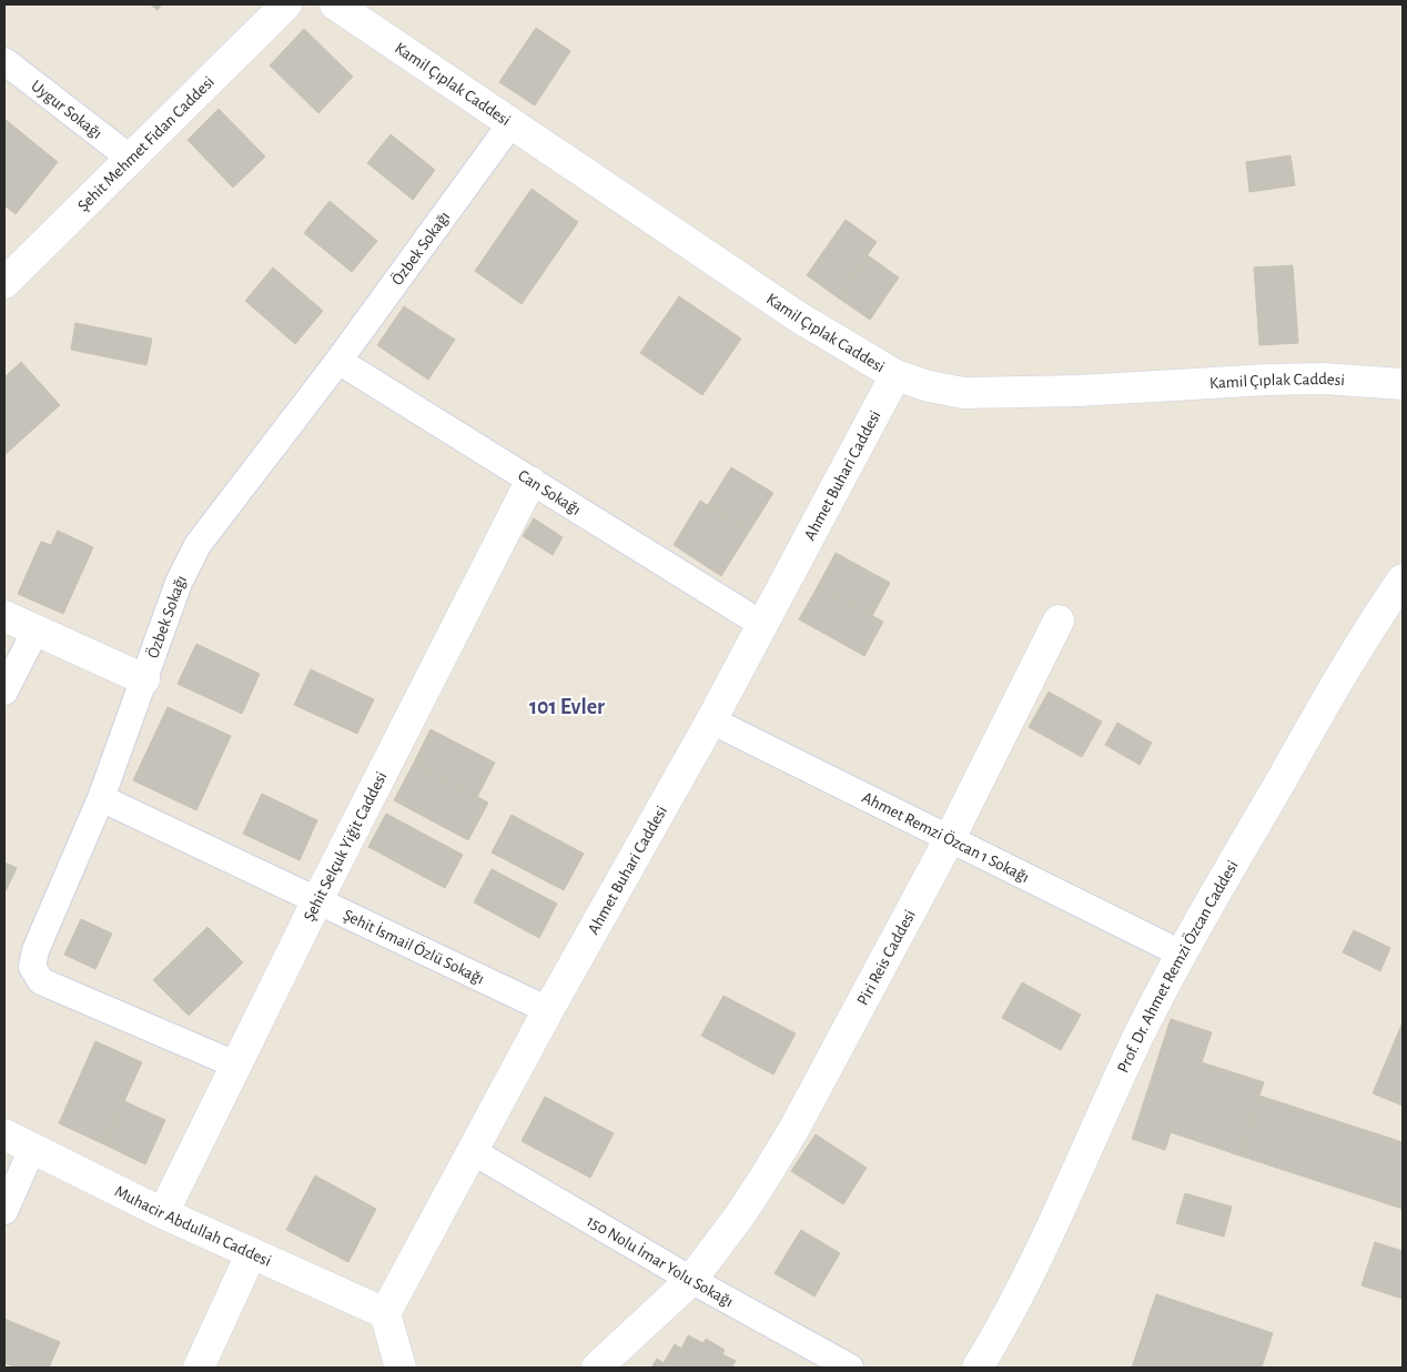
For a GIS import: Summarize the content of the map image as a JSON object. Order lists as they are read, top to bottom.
{
  "streets": {
    "street": [
      "Kamil Çıplak Caddesi",
      "Uygur Sokağı",
      "Şehit Mehmet Fidan Caddesi",
      "Özbek Sokağı",
      "Ahmet Buhari Caddesi",
      "Can Sokağı",
      "Ahmet Remzi Özcan 1 Sokağı",
      "Şehit Selçuk Yiğit Caddesi",
      "Şehit İsmail Özlü Sokağı",
      "Piri Reis Caddesi",
      "Prof. Dr. Ahmet Remzi Özcan Caddesi",
      "Muhacir Abdullah Caddesi",
      "150 Nolu İmar Yolu Sokağı"
    ]
  },
  "crossings": [
    ["Kamil Çıplak Caddesi", "Özbek Sokağı"],
    ["Kamil Çıplak Caddesi", "Ahmet Buhari Caddesi"],
    ["Uygur Sokağı", "Şehit Mehmet Fidan Caddesi"],
    ["Özbek Sokağı", "Can Sokağı"],
    ["Özbek Sokağı", "Şehit Selçuk Yiğit Caddesi"],
    ["Özbek Sokağı", "Şehit İsmail Özlü Sokağı"],
    ["Ahmet Buhari Caddesi", "Can Sokağı"],
    ["Ahmet Buhari Caddesi", "Ahmet Remzi Özcan 1 Sokağı"],
    ["Ahmet Buhari Caddesi", "Şehit İsmail Özlü Sokağı"],
    ["Ahmet Buhari Caddesi", "Muhacir Abdullah Caddesi"],
    ["Ahmet Buhari Caddesi", "150 Nolu İmar Yolu Sokağı"],
    ["Can Sokağı", "Şehit Selçuk Yiğit Caddesi"],
    ["Ahmet Remzi Özcan 1 Sokağı", "Piri Reis Caddesi"],
    ["Ahmet Remzi Özcan 1 Sokağı", "Prof. Dr. Ahmet Remzi Özcan Caddesi"],
    ["Şehit Selçuk Yiğit Caddesi", "Şehit İsmail Özlü Sokağı"],
    ["Şehit Selçuk Yiğit Caddesi", "Muhacir Abdullah Caddesi"],
    ["Piri Reis Caddesi", "150 Nolu İmar Yolu Sokağı"]
  ],
  "districts": ["101 Evler"]
}
